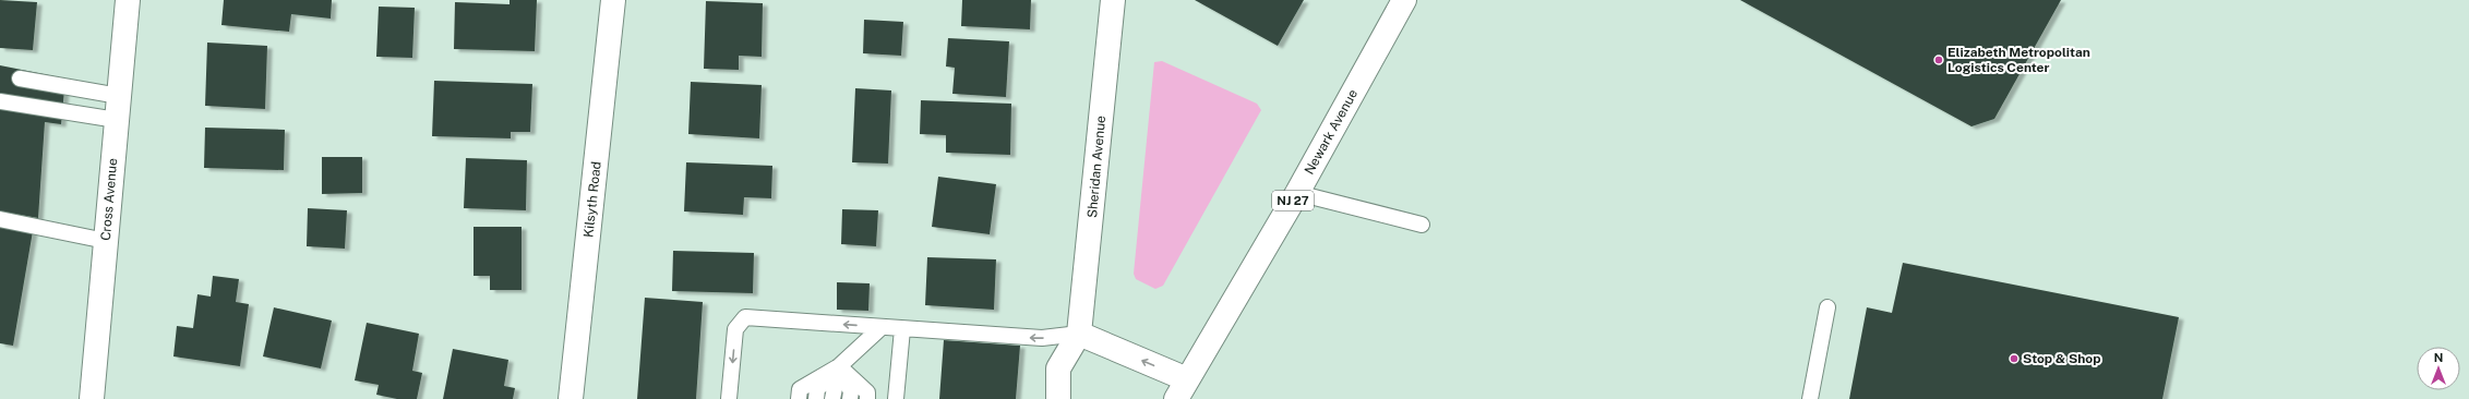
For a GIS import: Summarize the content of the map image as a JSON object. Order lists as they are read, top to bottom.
{
  "streets": {
    "street": [
      "Newark Avenue",
      "Sheridan Avenue",
      "Cross Avenue",
      "Kilsyth Road",
      "NJ 27"
    ]
  },
  "places": ["Elizabeth Metropolitan Logistics Center", "Stop & Shop"],
  "north": "top"
}
